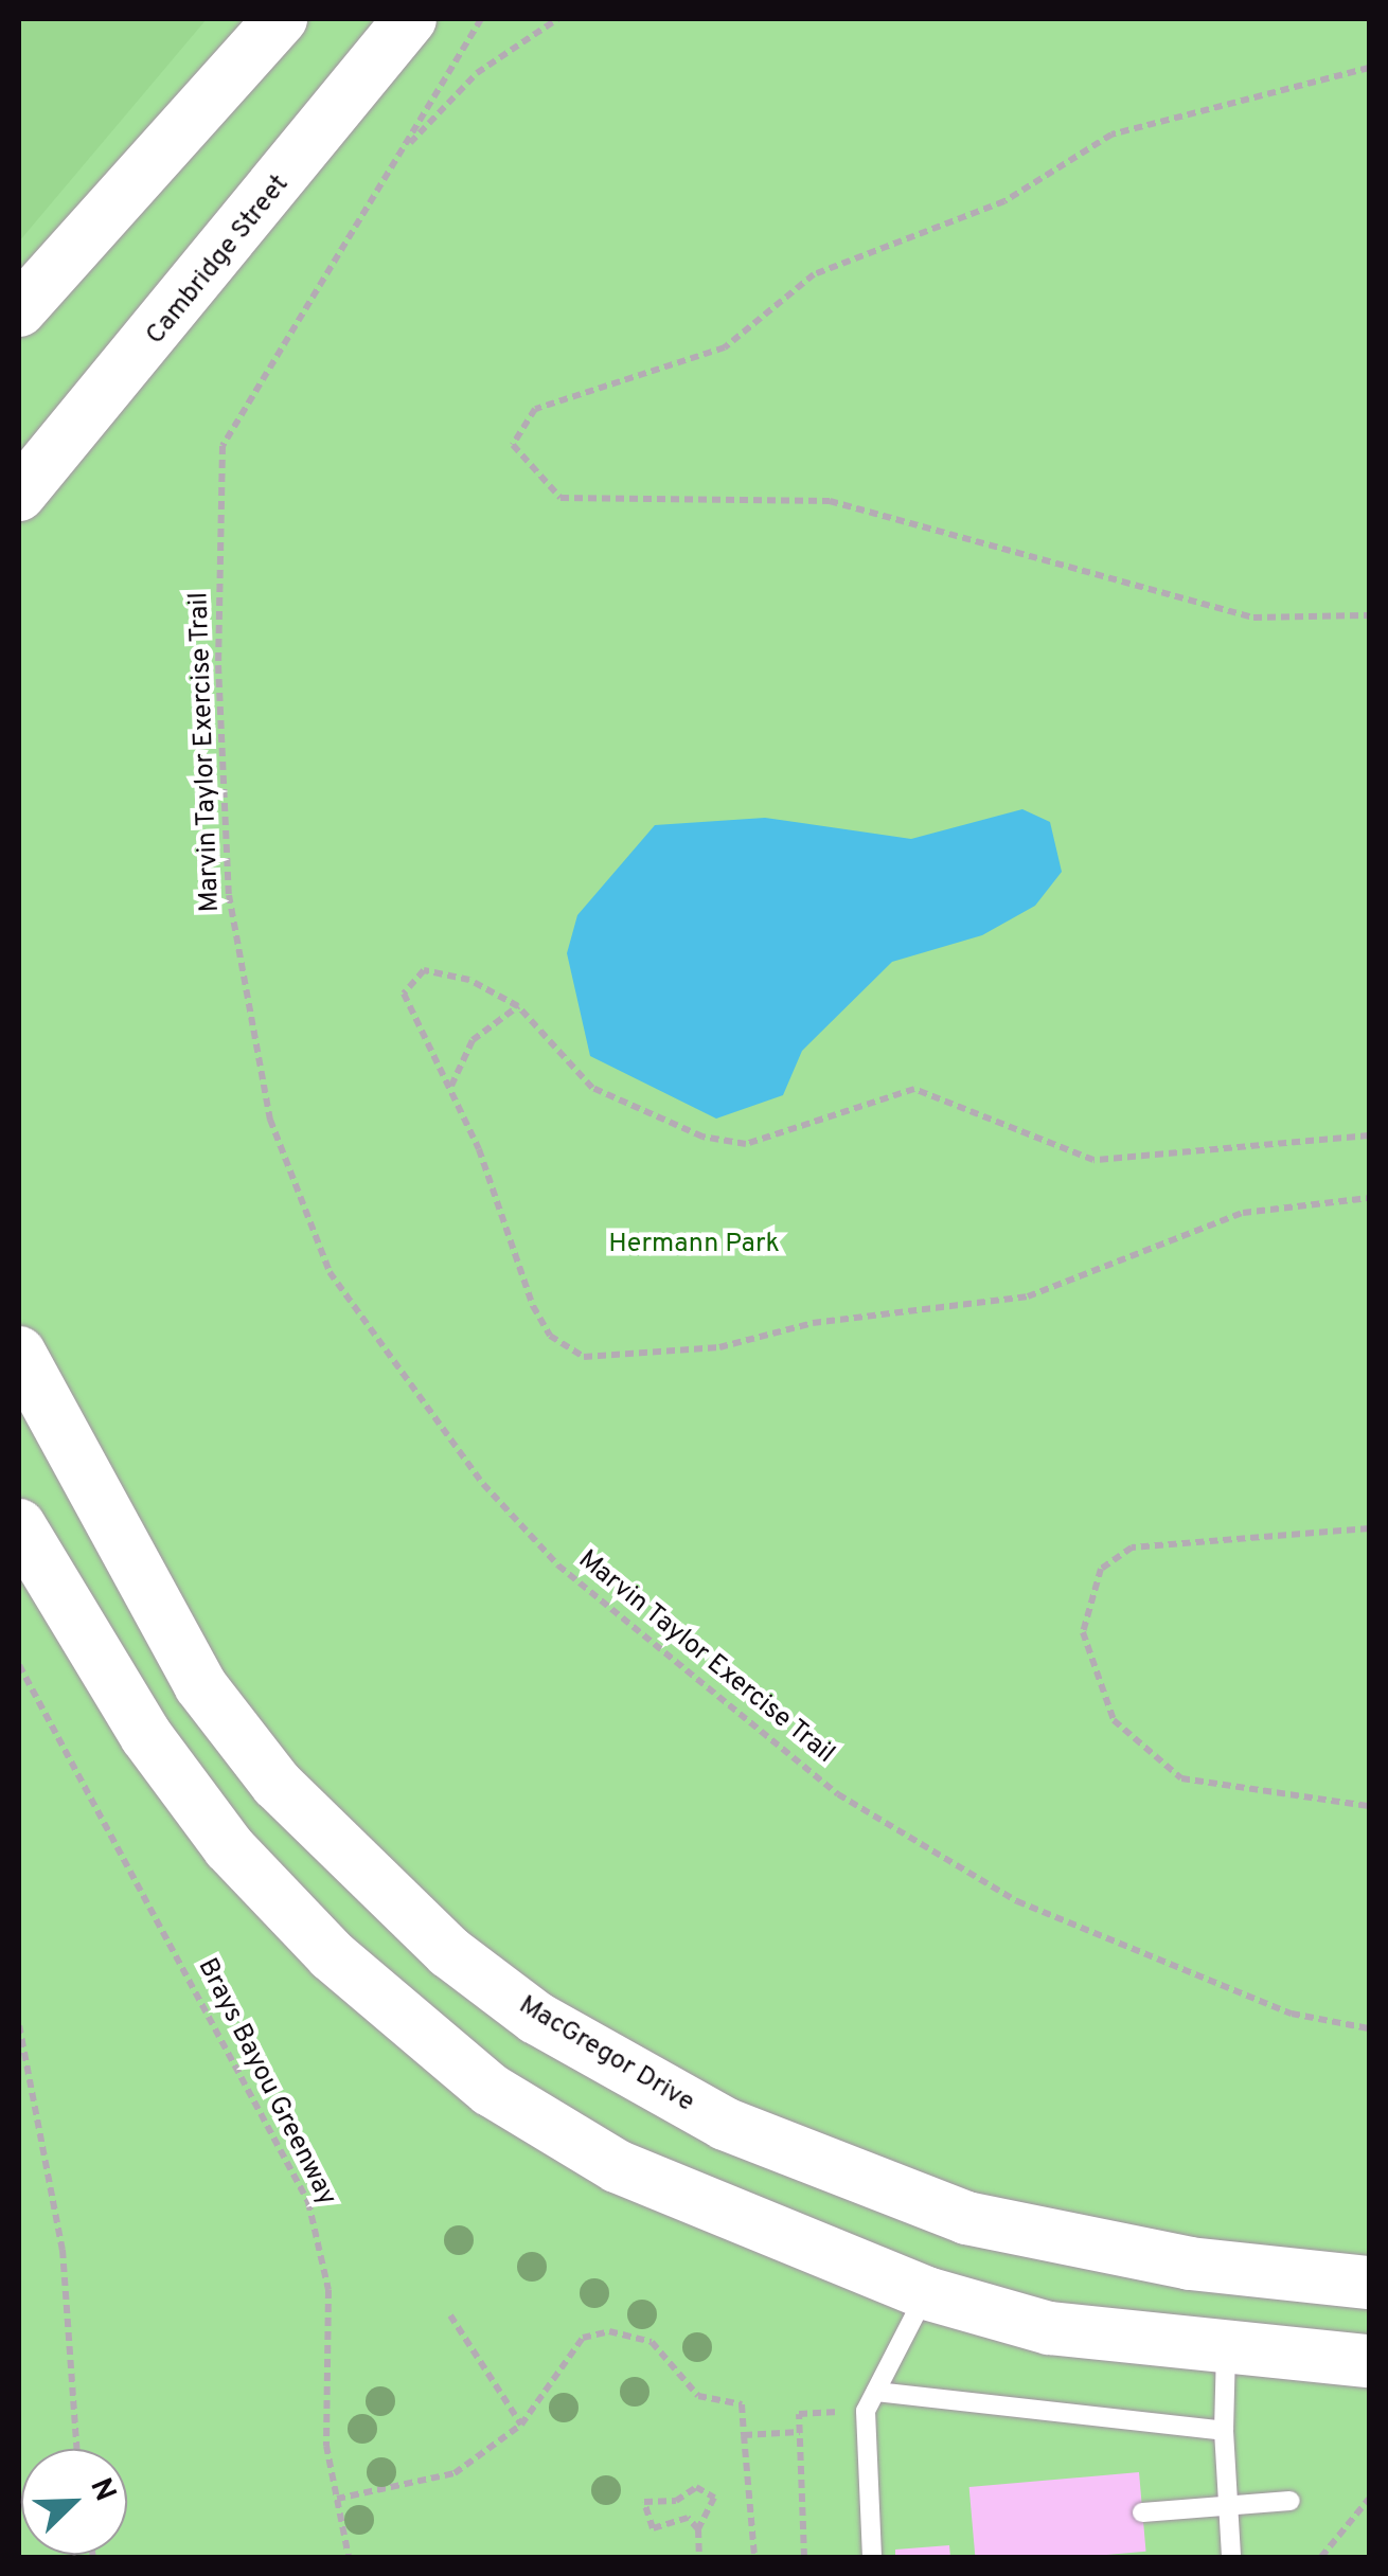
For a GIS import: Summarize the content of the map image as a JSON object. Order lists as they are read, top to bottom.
{
  "streets": {
    "main road": ["Cambridge Street", "MacGregor Drive"],
    "path": ["Marvin Taylor Exercise Trail", "Brays Bayou Greenway"]
  },
  "parks": ["Hermann Park"],
  "north": "top right"
}
